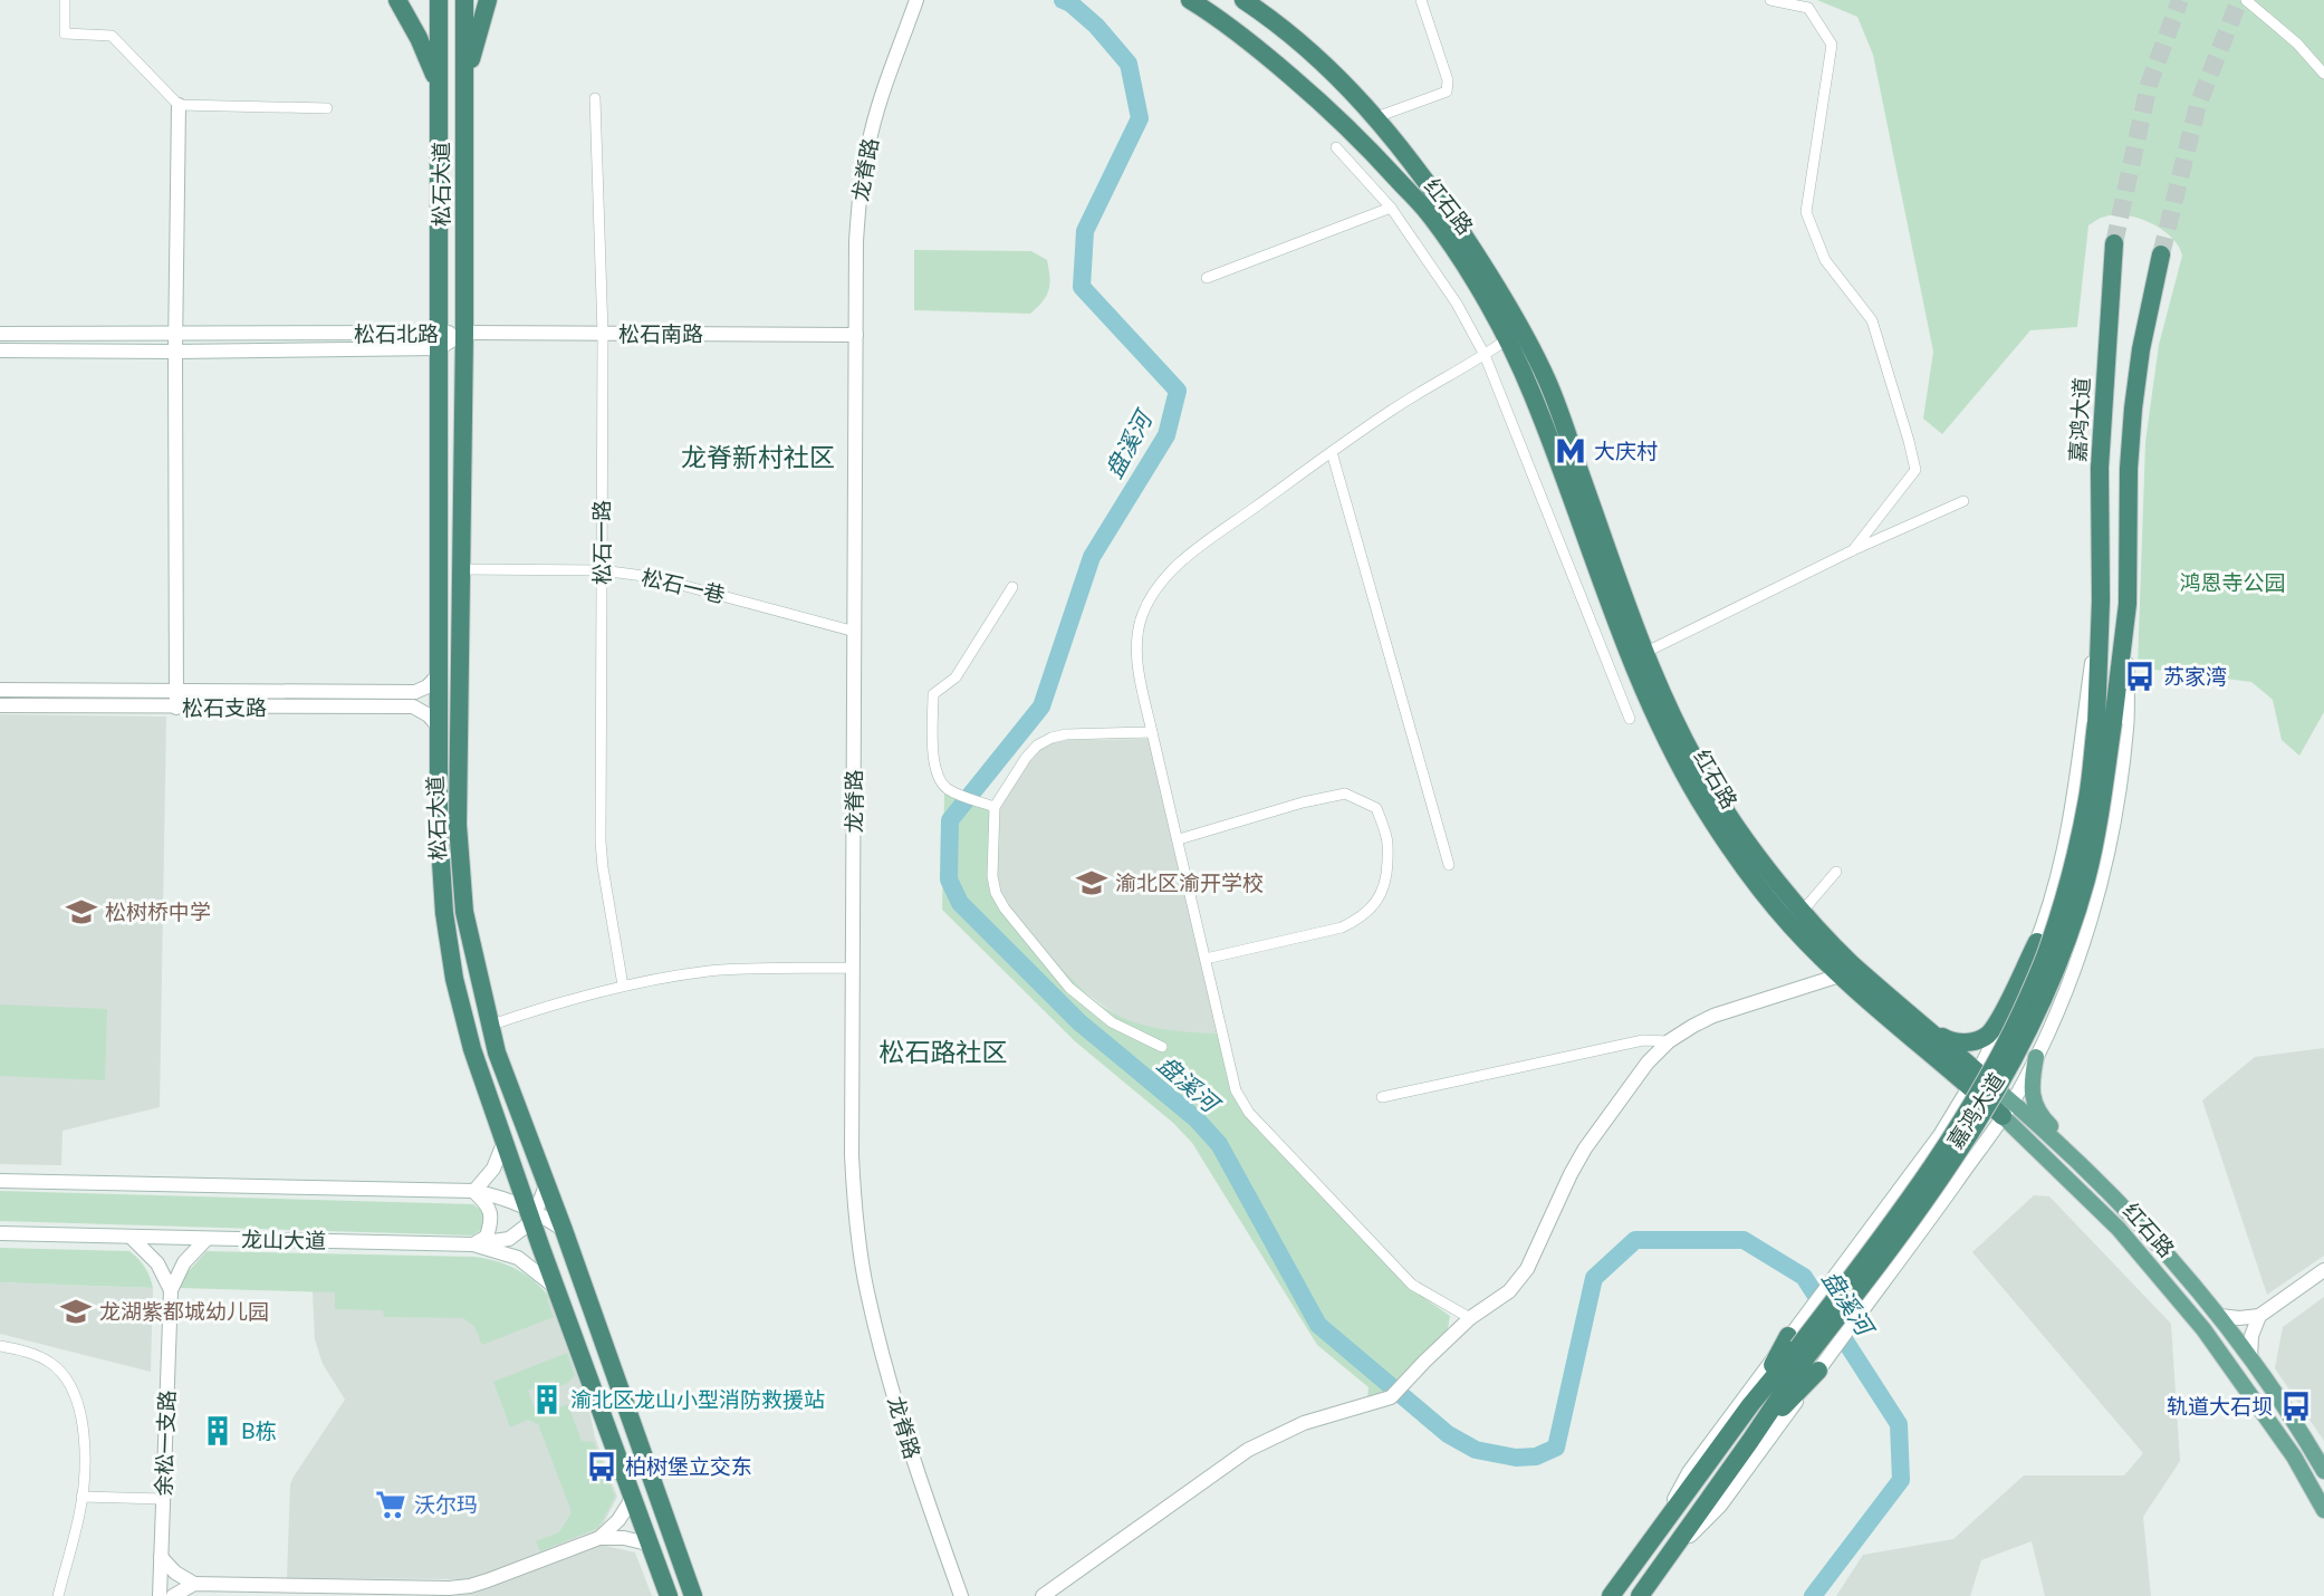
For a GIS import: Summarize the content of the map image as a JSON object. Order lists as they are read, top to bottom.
{
  "streets": {
    "highway": ["松石大道", "红石路", "嘉鸿大道"],
    "street": [
      "龙脊路",
      "松石北路",
      "松石南路",
      "松石一路",
      "松石一巷",
      "松石支路",
      "龙山大道",
      "余松一支路"
    ]
  },
  "crossings": [
    ["龙脊路", "松石南路"],
    ["龙脊路", "松石一巷"],
    ["松石大道", "松石北路"],
    ["松石大道", "松石南路"],
    ["松石大道", "松石一巷"],
    ["松石大道", "松石支路"],
    ["松石大道", "龙山大道"],
    ["红石路", "嘉鸿大道"],
    ["松石北路", "松石南路"],
    ["松石南路", "松石一路"],
    ["松石一路", "松石一巷"]
  ],
  "districts": ["龙脊新村社区", "松石路社区"],
  "water": ["盘溪河"],
  "parks": ["鸿恩寺公园"],
  "places": {
    "metro station": ["大庆村"],
    "bus stop": ["苏家湾", "轨道大石坝", "柏树堡立交东"],
    "school or university": ["渝北区渝开学校", "松树桥中学", "龙湖紫都城幼儿园"],
    "building": ["渝北区龙山小型消防救援站", "B栋"],
    "supermarket": ["沃尔玛"]
  }
}
